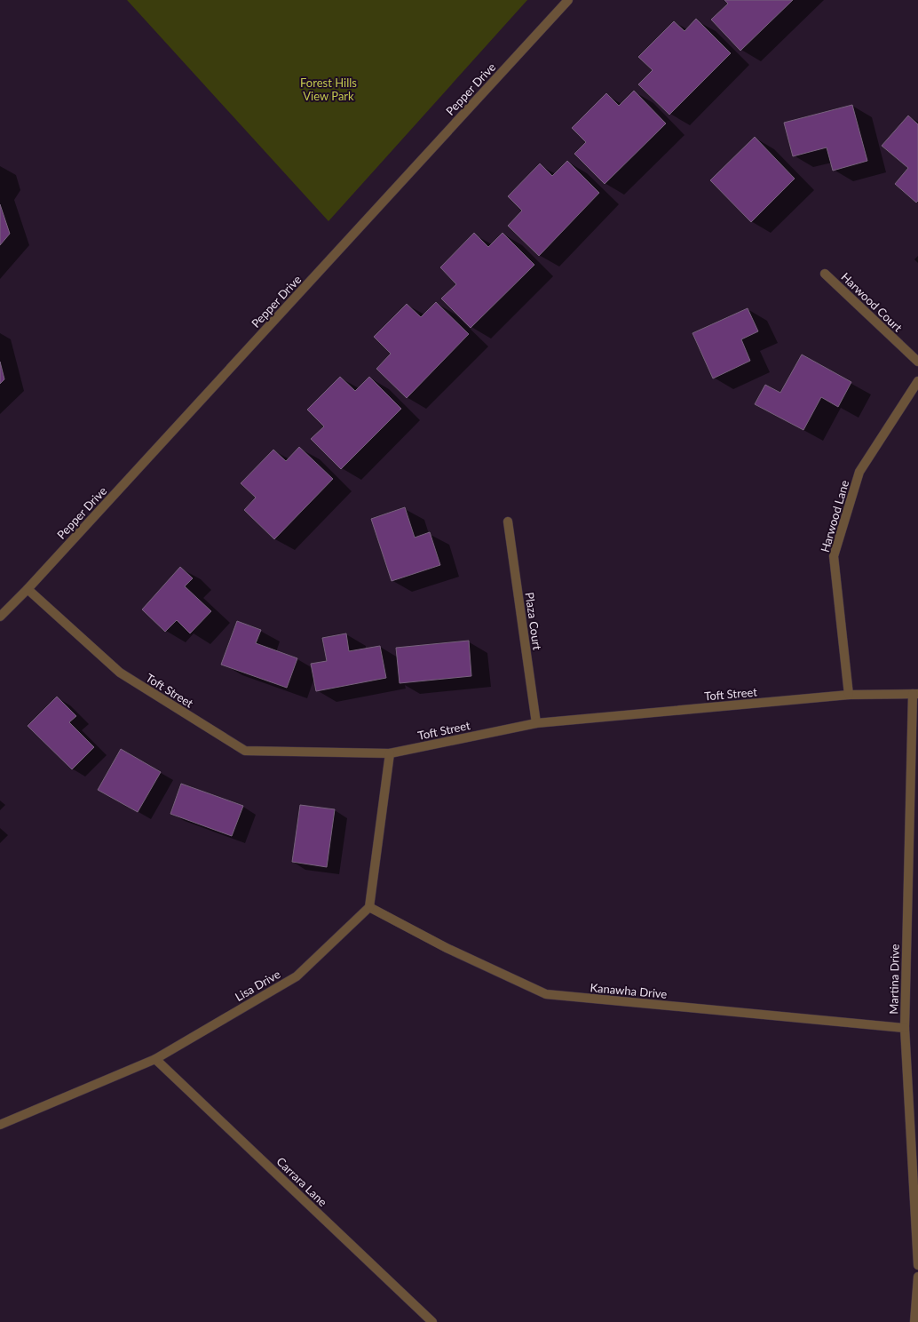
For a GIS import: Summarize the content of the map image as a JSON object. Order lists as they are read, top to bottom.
{
  "streets": {
    "street": [
      "Pepper Drive",
      "Harwood Court",
      "Harwood Lane",
      "Plaza Court",
      "Toft Street",
      "Martina Drive",
      "Lisa Drive",
      "Kanawha Drive",
      "Carrara Lane"
    ]
  },
  "crossings": [
    ["Pepper Drive", "Toft Street"],
    ["Harwood Lane", "Toft Street"],
    ["Plaza Court", "Toft Street"],
    ["Toft Street", "Martina Drive"],
    ["Martina Drive", "Kanawha Drive"],
    ["Lisa Drive", "Kanawha Drive"],
    ["Lisa Drive", "Carrara Lane"]
  ],
  "parks": ["Forest Hills View Park"]
}
